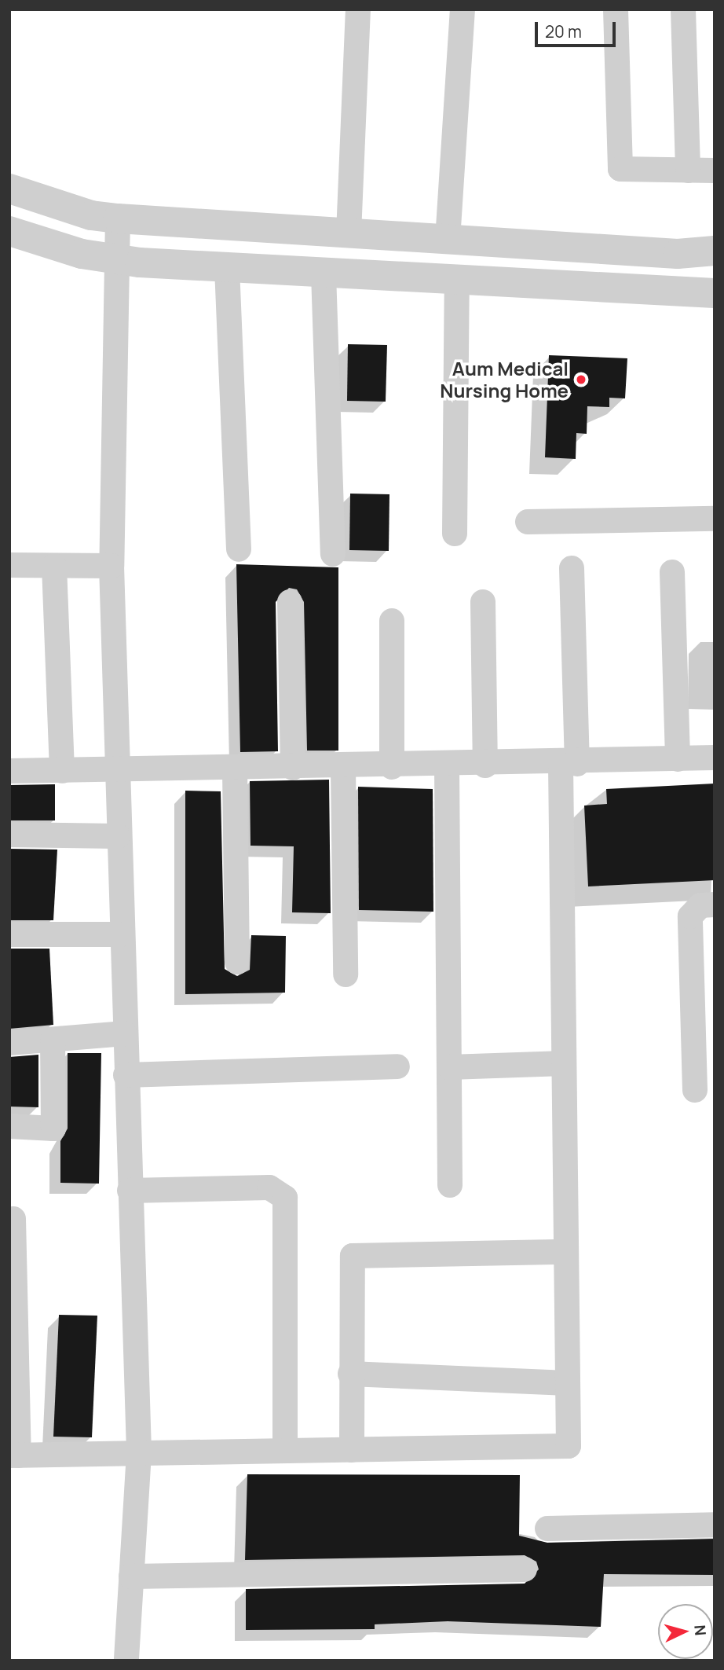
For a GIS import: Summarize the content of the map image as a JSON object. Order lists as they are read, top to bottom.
{
  "places": ["Aum Medical Nursing Home"],
  "scale_bar": "20 m",
  "north": "right"
}
